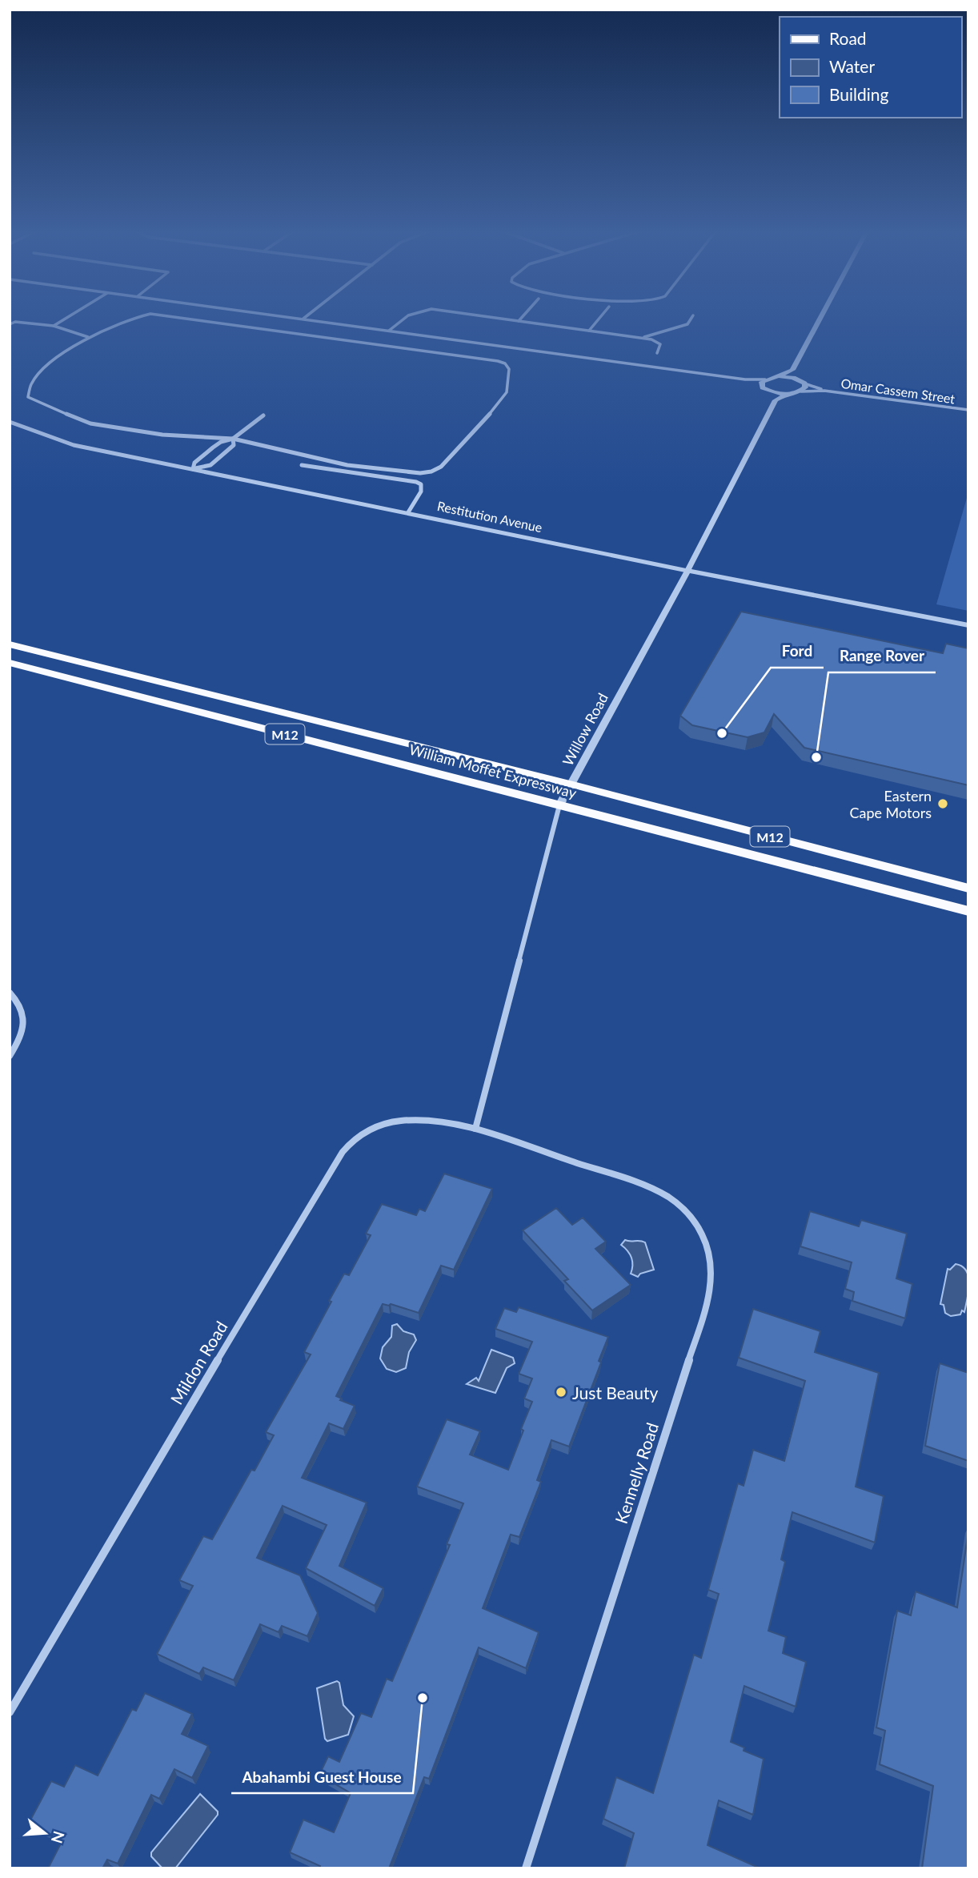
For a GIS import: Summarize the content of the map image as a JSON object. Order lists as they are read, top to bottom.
{
  "streets": {
    "main road": ["M12", "William Moffet Expressway"],
    "street": [
      "Omar Cassem Street",
      "Restitution Avenue",
      "Willow Road",
      "Mildon Road",
      "Kennelly Road"
    ]
  },
  "crossings": [
    ["Restitution Avenue", "Willow Road"],
    ["Willow Road", "William Moffet Expressway"],
    ["Willow Road", "Mildon Road"],
    ["Willow Road", "Kennelly Road"],
    ["Mildon Road", "Kennelly Road"]
  ],
  "places": [
    "Ford",
    "Range Rover",
    "Eastern Cape Motors",
    "Just Beauty",
    "Abahambi Guest House"
  ],
  "legend": ["Road", "Water", "Building"],
  "north": "right"
}
